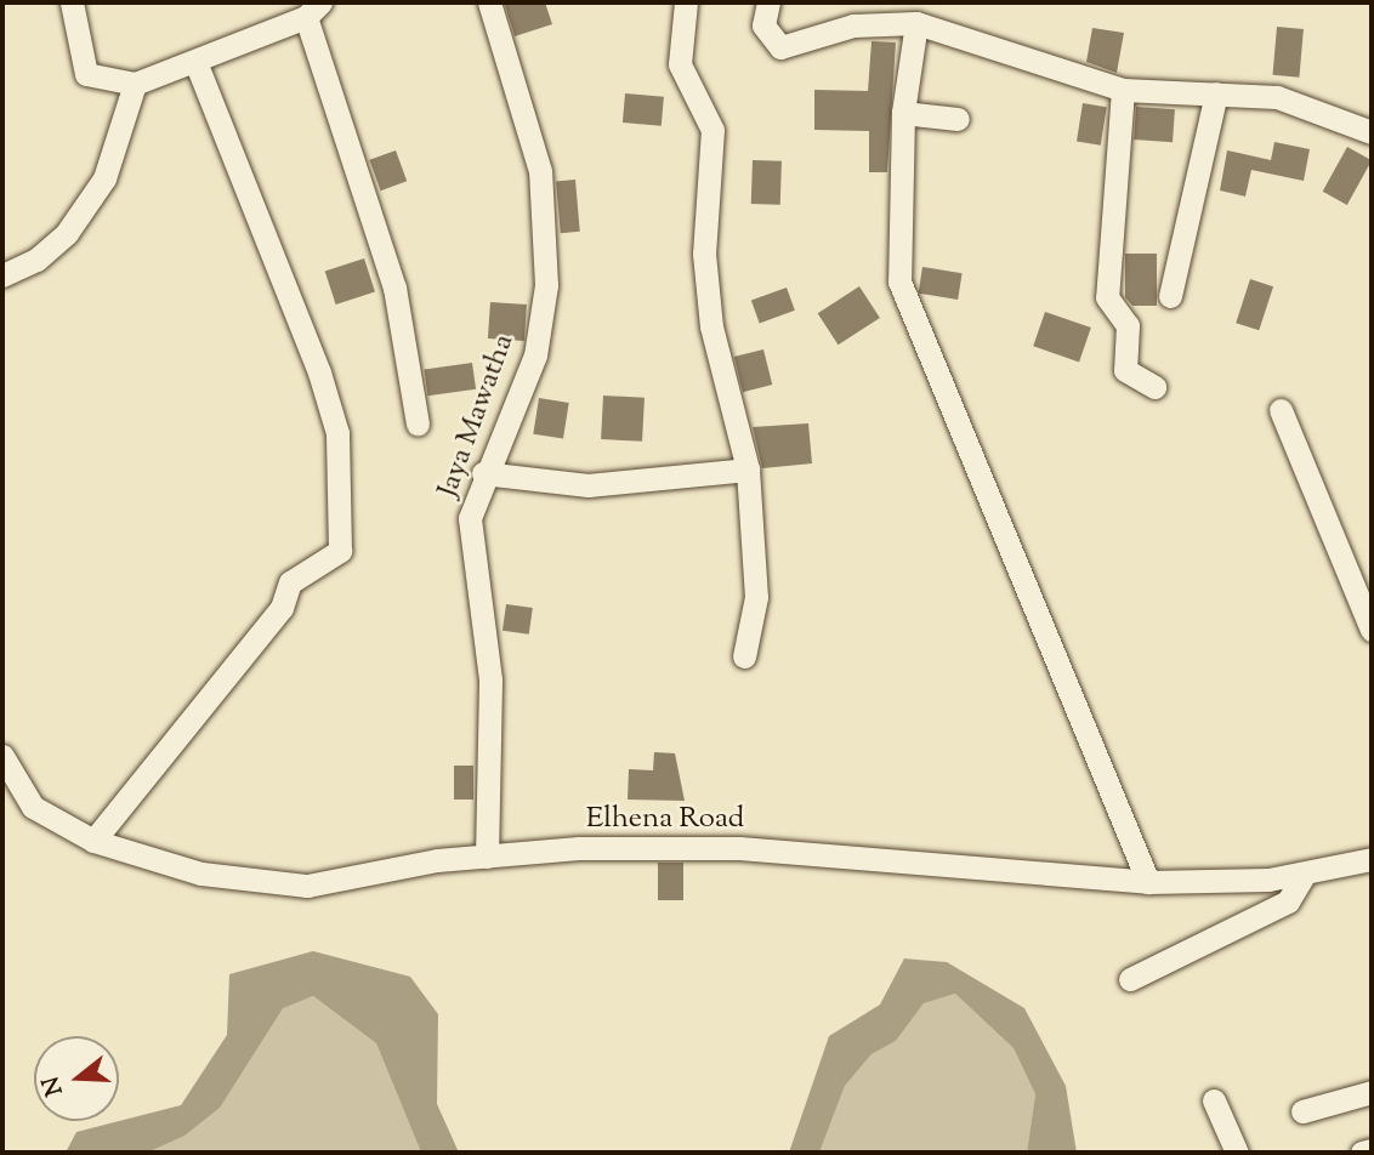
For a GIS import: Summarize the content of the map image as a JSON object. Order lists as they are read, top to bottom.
{
  "streets": {
    "street": ["Jaya Mawatha", "Elhena Road"]
  },
  "crossings": [
    ["Jaya Mawatha", "Elhena Road"]
  ],
  "north": "left"
}
